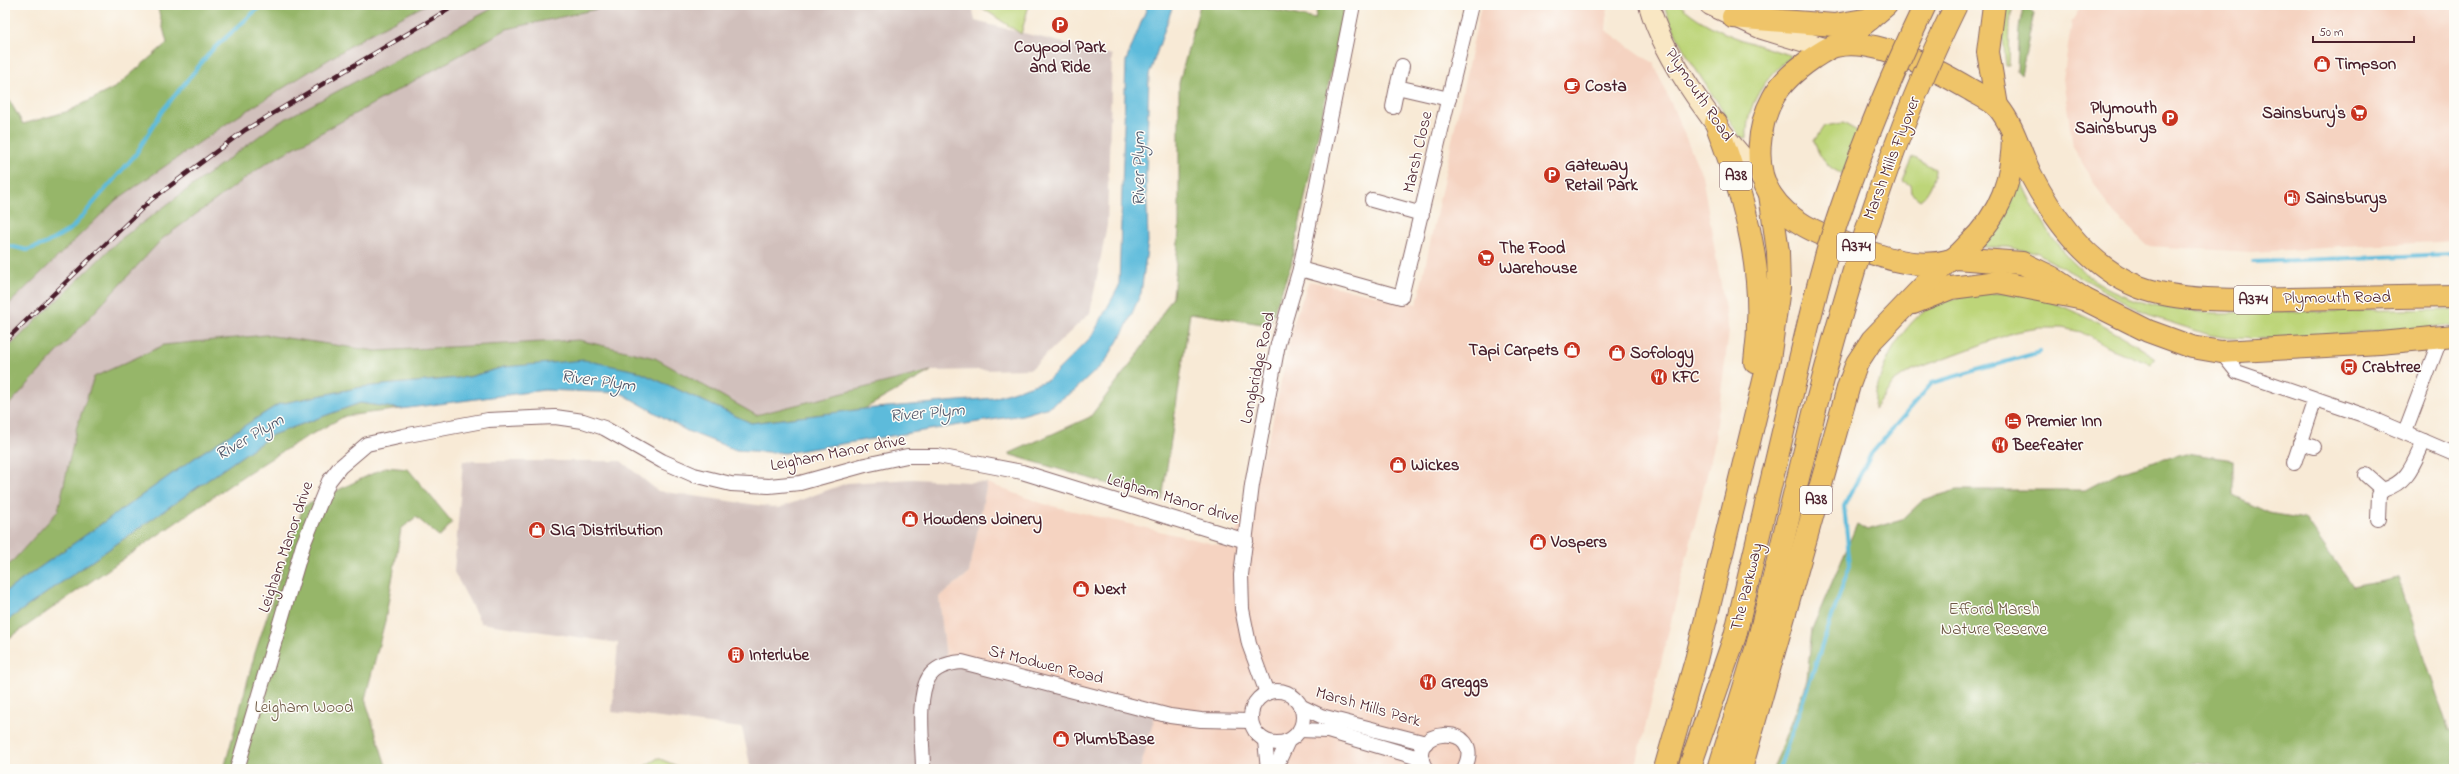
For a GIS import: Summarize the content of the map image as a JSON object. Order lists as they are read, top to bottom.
{
  "streets": {
    "main road": [
      "Plymouth Road",
      "Marsh Mills Flyover",
      "A38",
      "A374",
      "The Parkway"
    ],
    "street": [
      "Marsh Close",
      "Longbridge Road",
      "Leigham Manor drive",
      "St Modwen Road",
      "Marsh Mills Park"
    ]
  },
  "crossings": [
    ["Plymouth Road", "A38"],
    ["Plymouth Road", "A374"],
    ["Marsh Close", "Longbridge Road"],
    ["Marsh Mills Flyover", "The Parkway"],
    ["A38", "A374"],
    ["Longbridge Road", "Leigham Manor drive"],
    ["Longbridge Road", "St Modwen Road"],
    ["Longbridge Road", "Marsh Mills Park"],
    ["St Modwen Road", "Marsh Mills Park"]
  ],
  "water": ["River Plym"],
  "parks": ["Efford Marsh Nature Reserve", "Leigham Wood"],
  "places": {
    "parking": ["Coypool Park and Ride", "Plymouth Sainsburys", "Gateway Retail Park"],
    "shop": [
      "Timpson",
      "Tapi Carpets",
      "Sofology",
      "Wickes",
      "Howdens Joinery",
      "SIG Distribution",
      "Vospers",
      "Next",
      "PlumbBase"
    ],
    "cafe": ["Costa"],
    "supermarket": ["Sainsbury's", "The Food Warehouse"],
    "fuel station": ["Sainsburys"],
    "bus stop": ["Crabtree"],
    "restaurant": ["KFC", "Beefeater", "Greggs"],
    "hotel": ["Premier Inn"],
    "building": ["Interlube"]
  },
  "scale_bar": "50 m"
}
